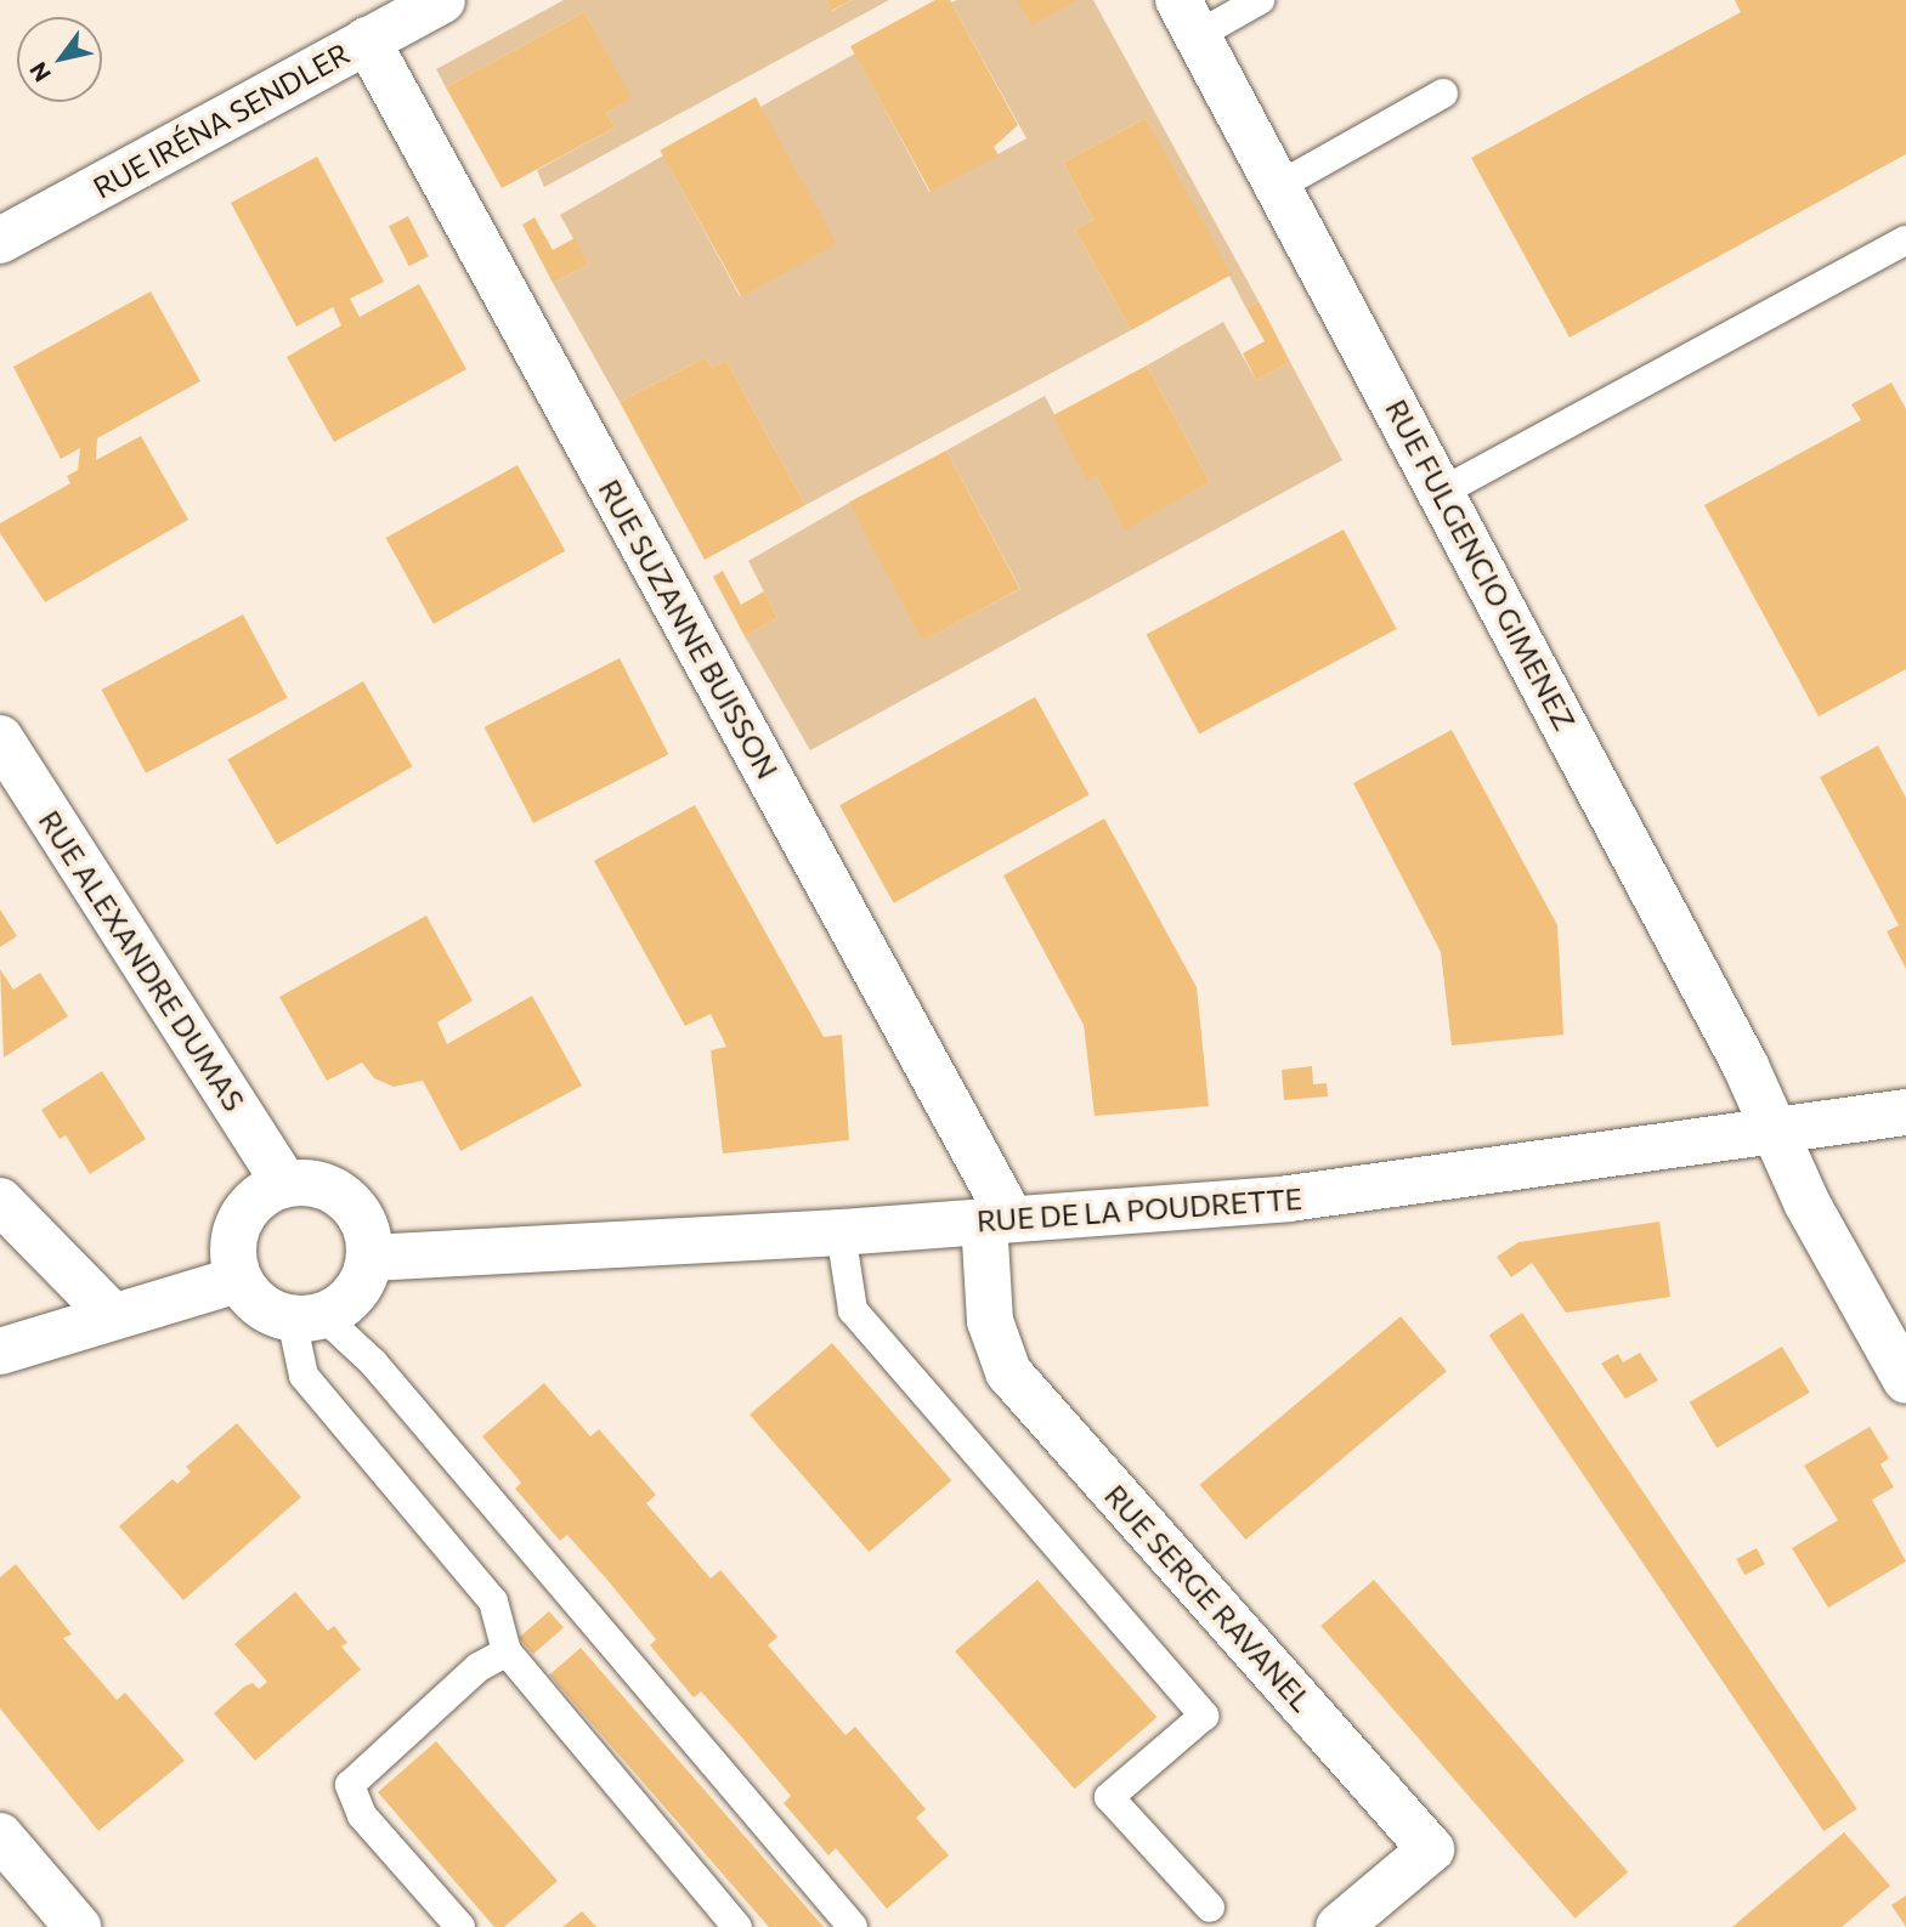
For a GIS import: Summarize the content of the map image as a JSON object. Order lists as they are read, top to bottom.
{
  "streets": {
    "street": [
      "RUE IRÉNA SENDLER",
      "RUE FULGENCIO GIMENEZ",
      "RUE SUZANNE BUISSON",
      "RUE ALEXANDRE DUMAS",
      "RUE DE LA POUDRETTE",
      "RUE SERGE RAVANEL"
    ]
  },
  "crossings": [
    ["RUE IRÉNA SENDLER", "RUE SUZANNE BUISSON"],
    ["RUE FULGENCIO GIMENEZ", "RUE DE LA POUDRETTE"],
    ["RUE SUZANNE BUISSON", "RUE DE LA POUDRETTE"],
    ["RUE SUZANNE BUISSON", "RUE SERGE RAVANEL"],
    ["RUE ALEXANDRE DUMAS", "RUE DE LA POUDRETTE"],
    ["RUE DE LA POUDRETTE", "RUE SERGE RAVANEL"]
  ],
  "north": "bottom left"
}
